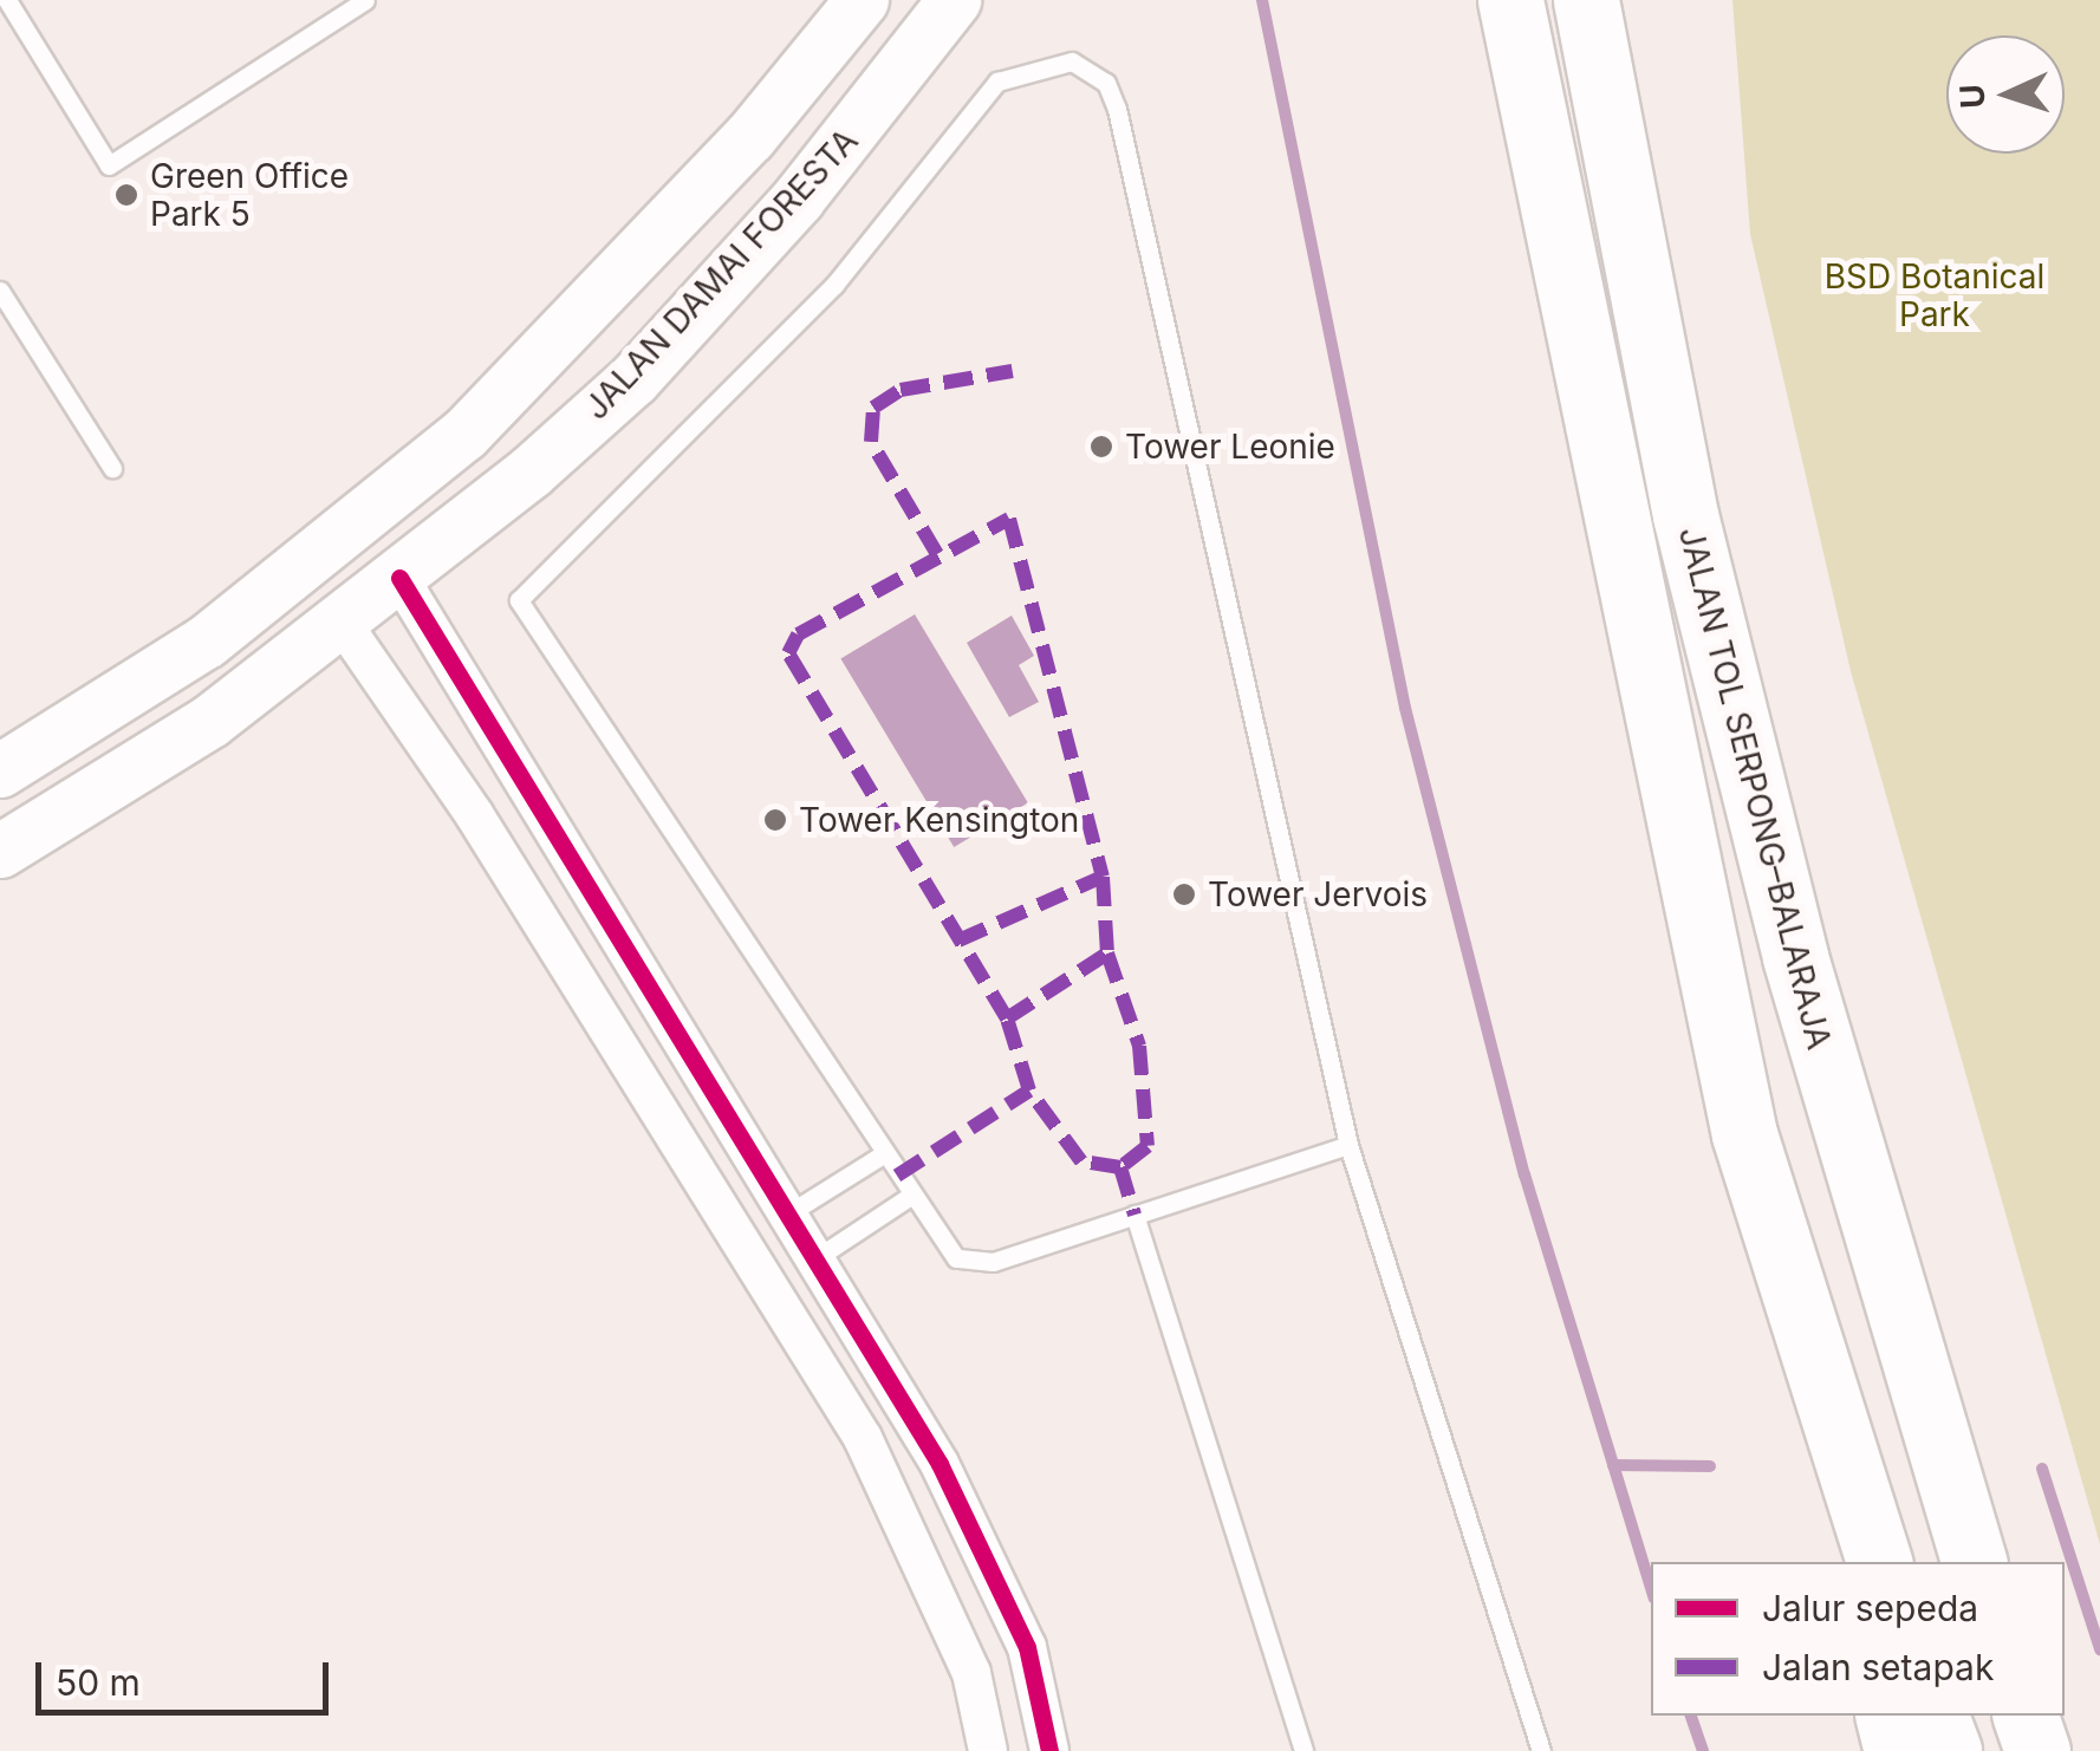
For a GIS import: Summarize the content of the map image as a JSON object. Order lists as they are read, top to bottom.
{
  "streets": {
    "highway": ["JALAN TOL SERPONG–BALARAJA"],
    "main road": ["JALAN DAMAI FORESTA"]
  },
  "parks": ["BSD Botanical Park"],
  "places": [
    "Green Office Park 5",
    "Tower Leonie",
    "Tower Kensington",
    "Tower Jervois"
  ],
  "legend": ["Jalur sepeda", "Jalan setapak"],
  "scale_bar": "50 m",
  "north": "left"
}
